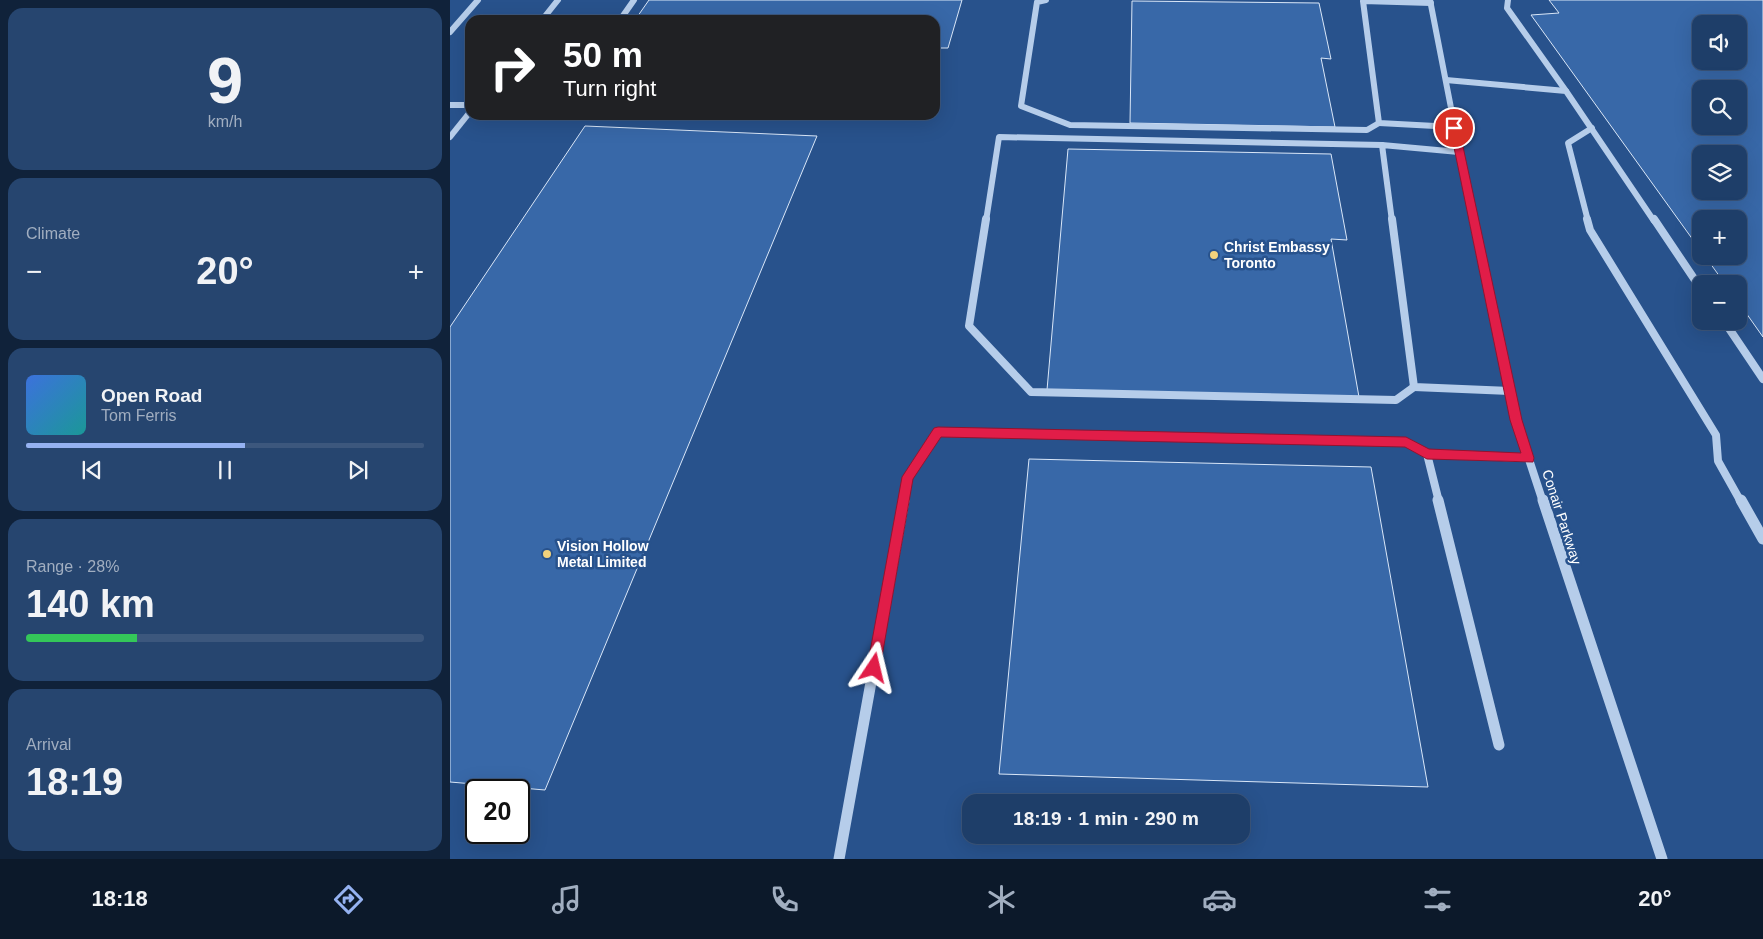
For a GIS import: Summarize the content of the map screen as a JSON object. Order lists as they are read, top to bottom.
{
  "streets": {
    "street": ["Conair Parkway"]
  },
  "places": ["Christ Embassy Toronto", "Vision Hollow Metal Limited"],
  "page": {
    "tile": [
      ["9", "km/h"],
      "Climate",
      ["Range · 28%", "140 km"],
      ["Arrival", "18:19"]
    ],
    "map_buttons": ["+", "−"],
    "turn": ["50 m", "Turn right"],
    "heat": ["−", "20°", "+"],
    "song": ["Open Road", "Tom Ferris"],
    "limit": "20",
    "trip": "18:19 · 1 min · 290 m",
    "tabs": ["18:18", "20°"]
  }
}
